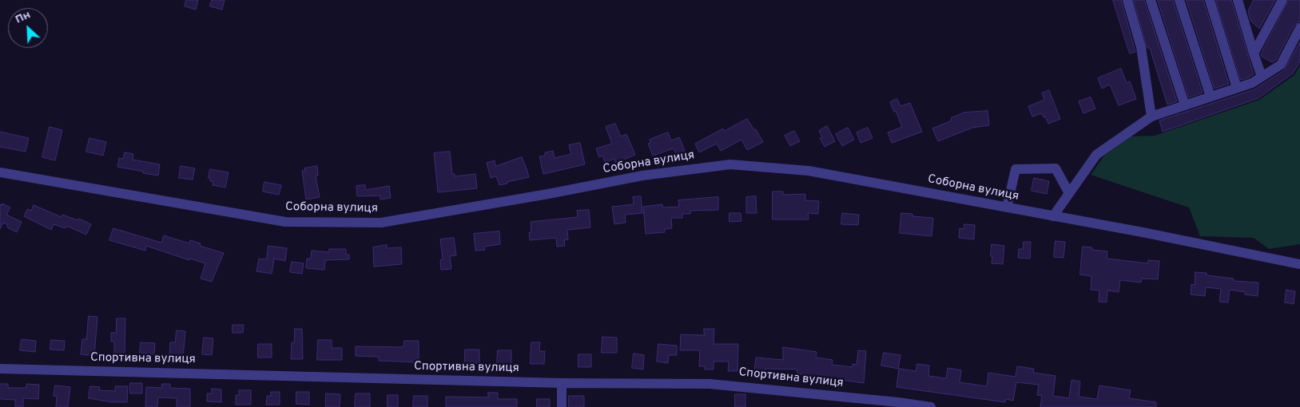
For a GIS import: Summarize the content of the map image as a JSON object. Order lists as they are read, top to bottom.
{
  "streets": {
    "street": ["Соборна вулиця", "Спортивна вулиця"]
  },
  "north": "top left"
}
